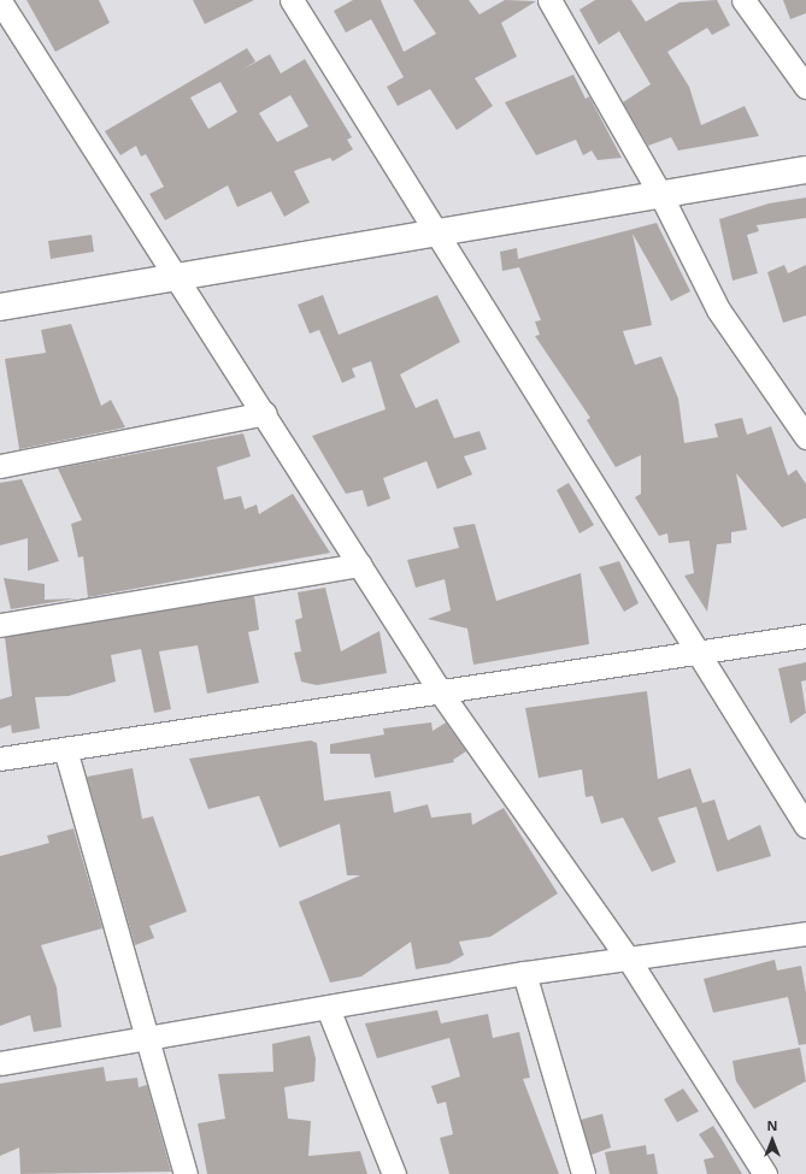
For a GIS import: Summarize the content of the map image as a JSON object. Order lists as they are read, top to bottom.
{
  "north": "top"
}
